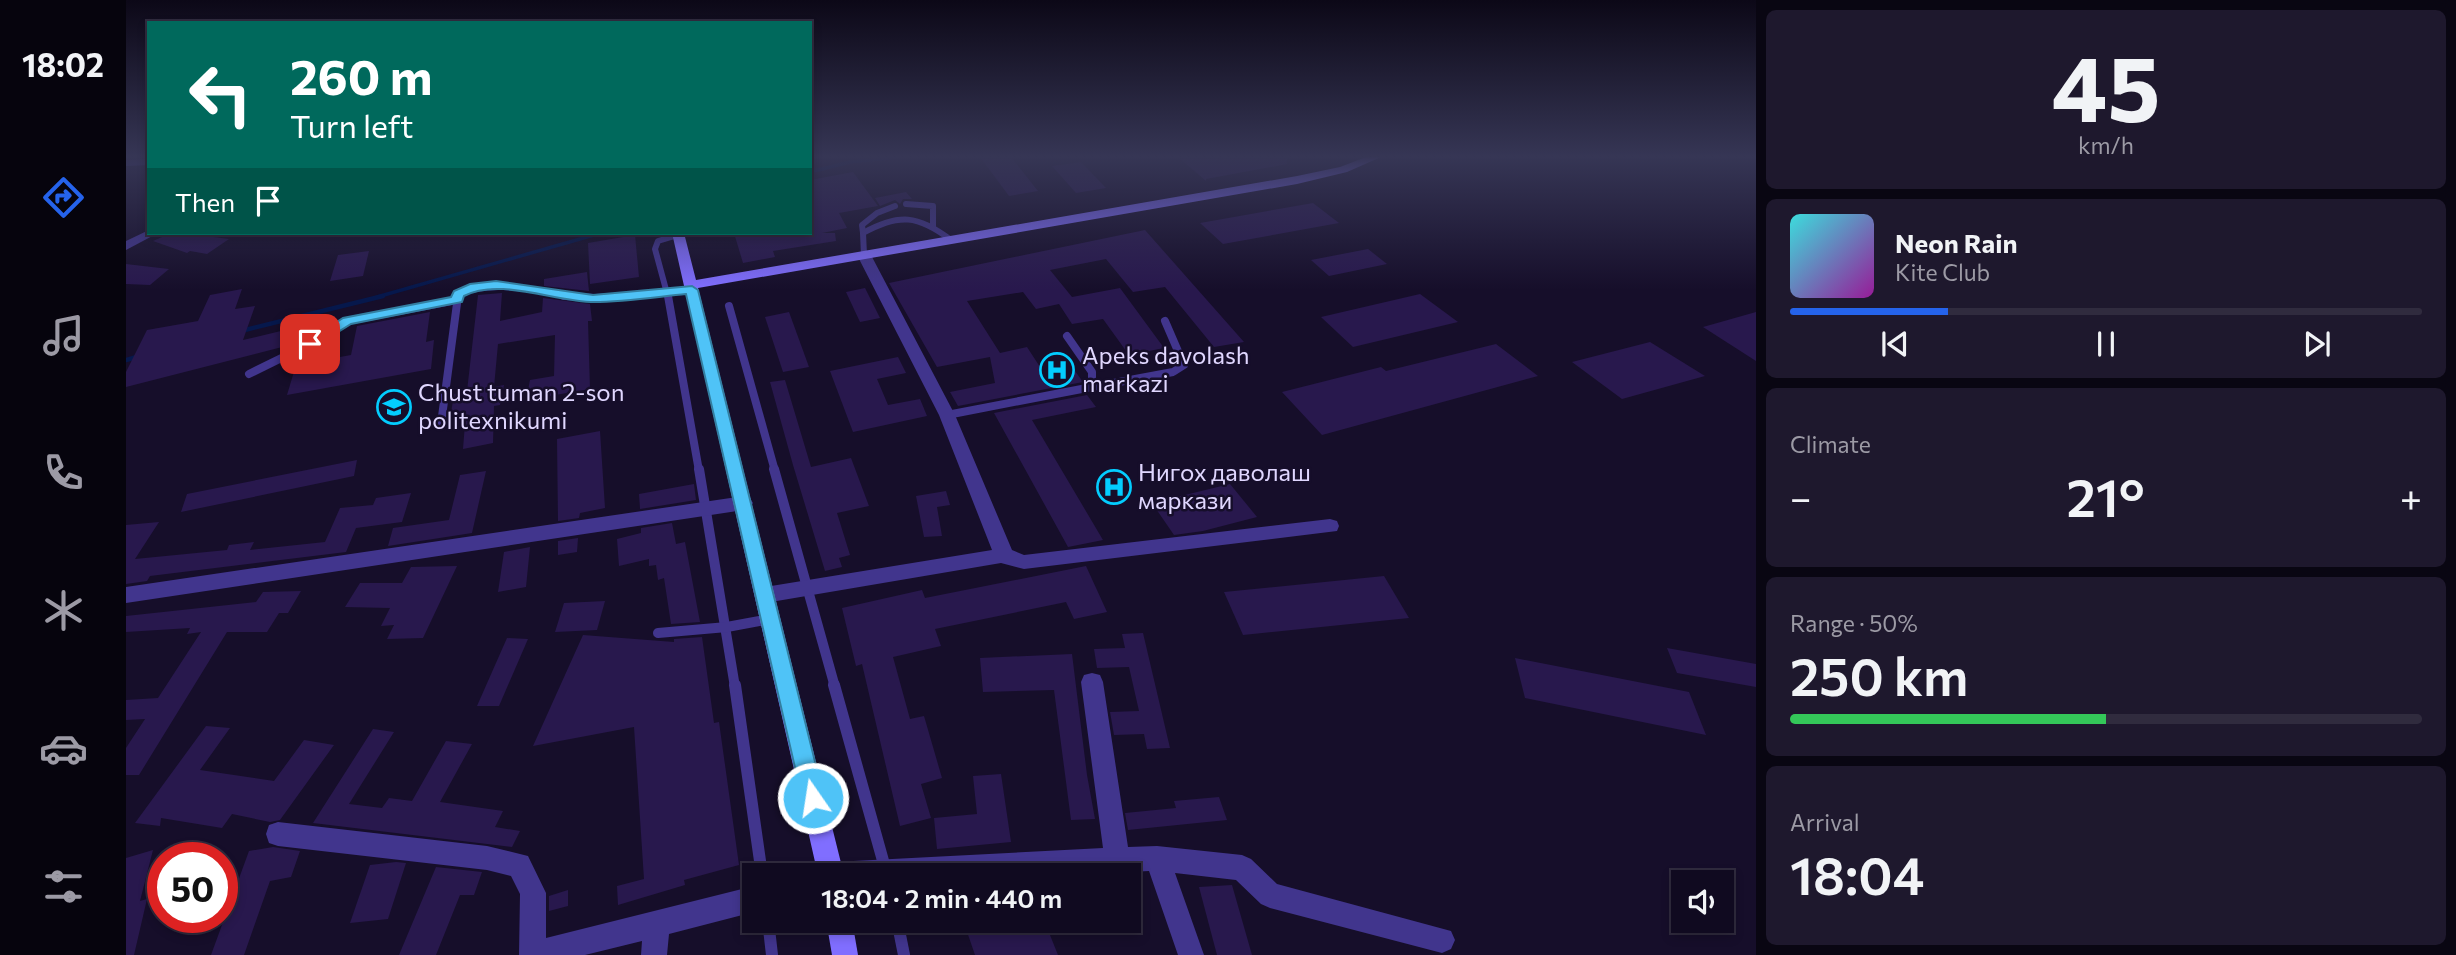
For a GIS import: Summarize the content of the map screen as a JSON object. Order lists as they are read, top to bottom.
{
  "places": {
    "hospital": ["Apeks davolash markazi", "Нигох даволаш маркази"],
    "school or university": ["Chust tuman 2-son politexnikumi"]
  },
  "page": {
    "tabs": "18:02",
    "tile": [
      ["45", "km/h"],
      "Climate",
      ["Range · 50%", "250 km"],
      ["Arrival", "18:04"]
    ],
    "turn": ["260 m", "Turn left"],
    "then": "Then",
    "song": ["Neon Rain", "Kite Club"],
    "heat": ["−", "21°", "+"],
    "limit": "50",
    "trip": "18:04 · 2 min · 440 m"
  }
}
